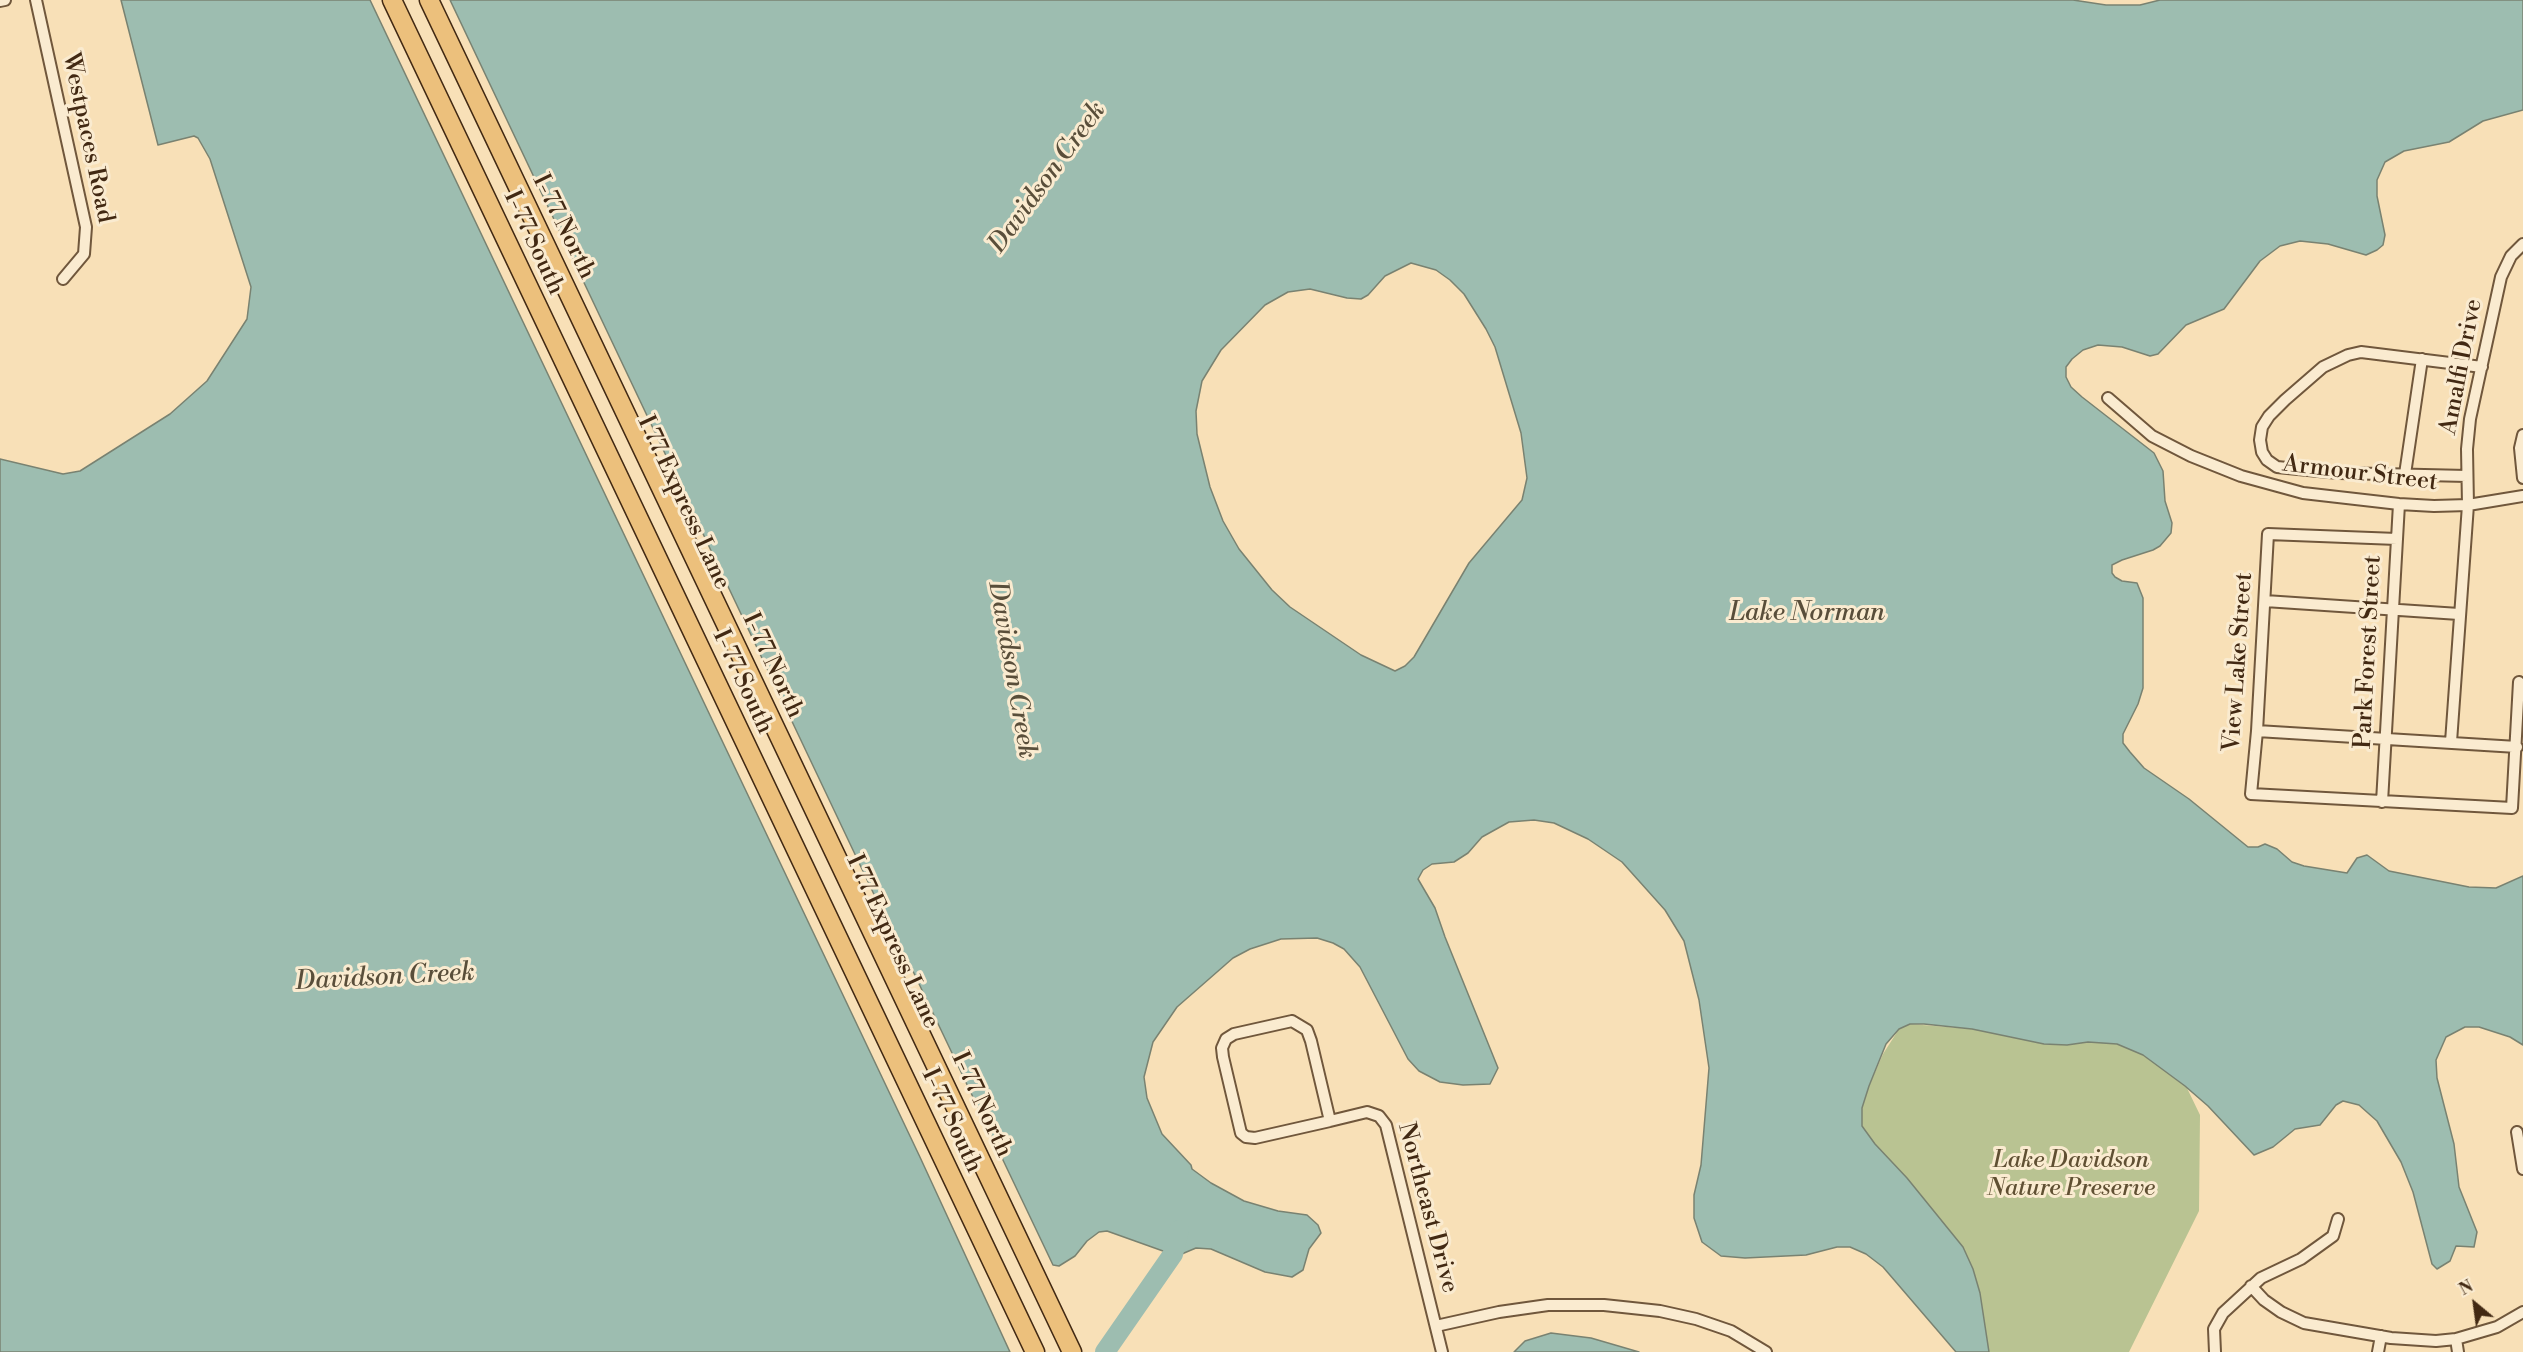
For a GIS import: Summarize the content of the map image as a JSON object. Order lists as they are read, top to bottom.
{
  "streets": {
    "highway": ["I-77 North", "I-77 South", "I 77 Express Lane"],
    "street": [
      "Westpaces Road",
      "Amalfi Drive",
      "Armour Street",
      "Park Forest Street",
      "View Lake Street",
      "Northeast Drive"
    ]
  },
  "crossings": [
    ["Amalfi Drive", "Armour Street"],
    ["Armour Street", "Park Forest Street"],
    ["Park Forest Street", "View Lake Street"]
  ],
  "water": ["Davidson Creek", "Lake Norman"],
  "parks": ["Lake Davidson Nature Preserve"],
  "north": "top left"
}
